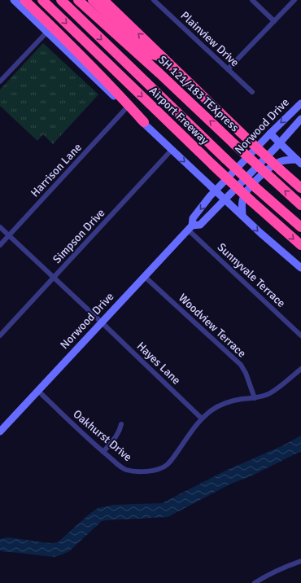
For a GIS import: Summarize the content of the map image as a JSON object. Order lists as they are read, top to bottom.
{
  "streets": {
    "highway": ["SH 121/183 TEXpress", "Airport Freeway"],
    "main road": ["Norwood Drive"],
    "street": [
      "Plainview Drive",
      "Harrison Lane",
      "Simpson Drive",
      "Sunnyvale Terrace",
      "Woodview Terrace",
      "Hayes Lane",
      "Oakhurst Drive"
    ]
  },
  "crossings": [
    ["Norwood Drive", "Sunnyvale Terrace"],
    ["Norwood Drive", "Woodview Terrace"],
    ["Norwood Drive", "Hayes Lane"],
    ["Norwood Drive", "Oakhurst Drive"],
    ["Harrison Lane", "Hayes Lane"],
    ["Simpson Drive", "Hayes Lane"],
    ["Woodview Terrace", "Oakhurst Drive"],
    ["Hayes Lane", "Oakhurst Drive"]
  ]
}
